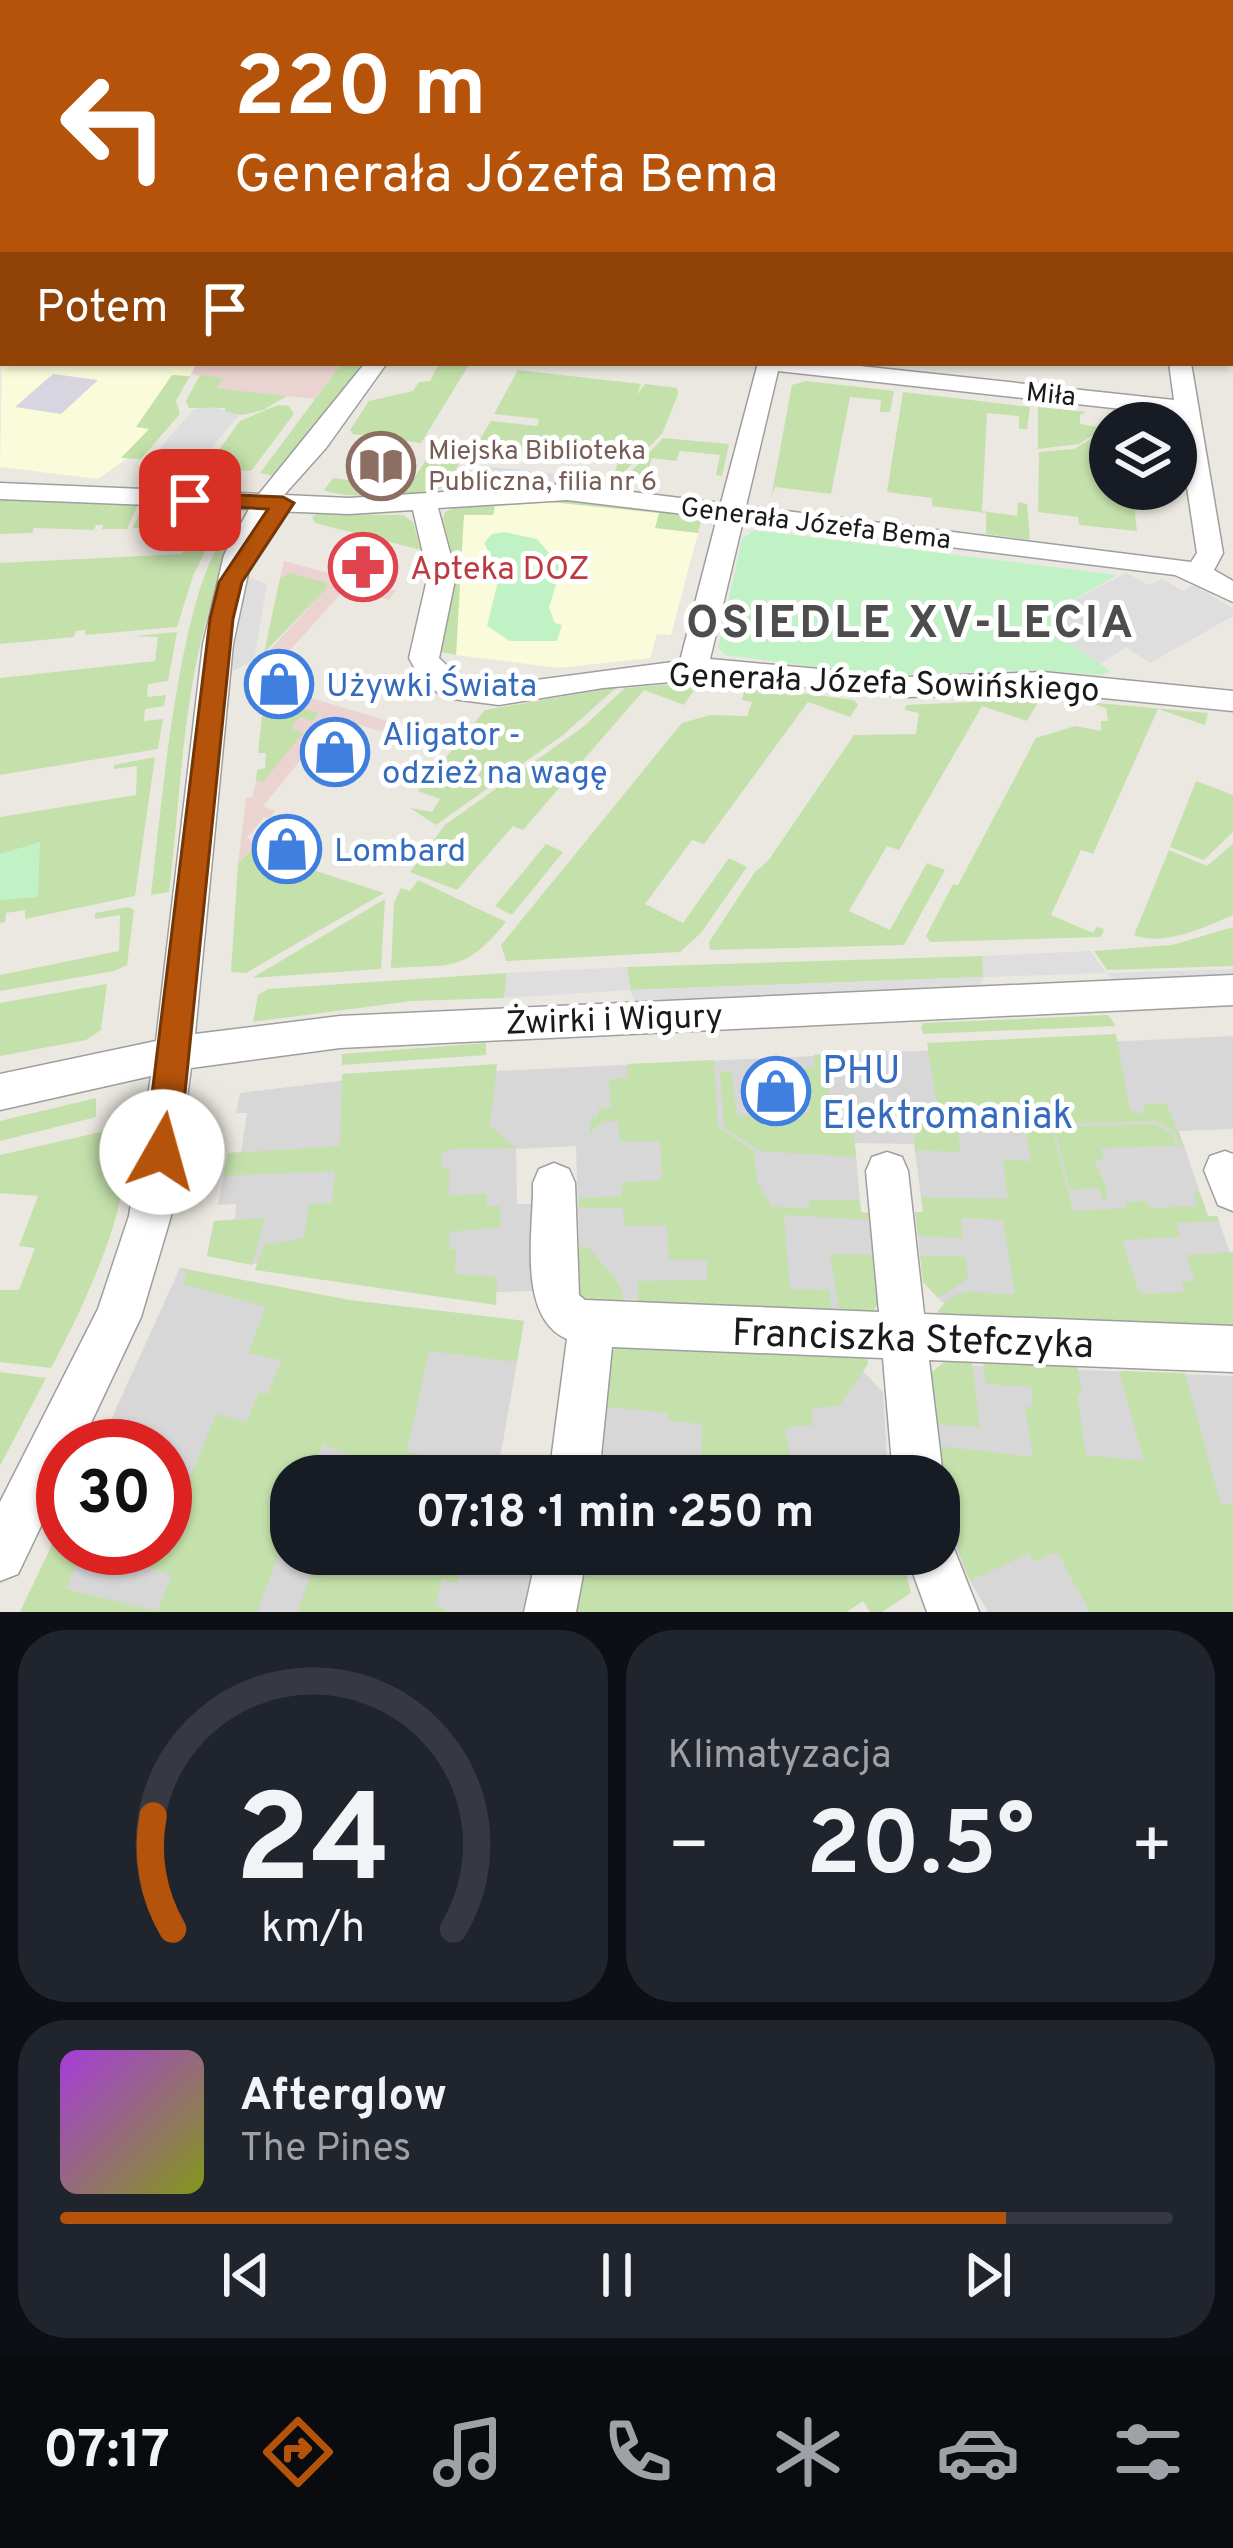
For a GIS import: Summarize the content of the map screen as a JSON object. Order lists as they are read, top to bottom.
{
  "streets": {
    "street": [
      "Miła",
      "Generała Józefa Bema",
      "Generała Józefa Sowińskiego",
      "Żwirki i Wigury",
      "Franciszka Stefczyka"
    ]
  },
  "crossings": [
    ["Generała Józefa Bema", "Generała Józefa Sowińskiego"]
  ],
  "districts": ["OSIEDLE XV-LECIA"],
  "places": {
    "library": ["Miejska Biblioteka Publiczna, filia nr 6"],
    "pharmacy": ["Apteka DOZ"],
    "shop": [
      "Używki Świata",
      "Aligator - odzież na wagę",
      "Lombard",
      "PHU Elektromaniak"
    ]
  },
  "page": {
    "turn": ["220 m", "Generała Józefa Bema"],
    "then": "Potem",
    "limit": "30",
    "trip": "07:18 · 1 min · 250 m",
    "tile": "Klimatyzacja",
    "heat": ["−", "20.5°", "+"],
    "song": ["Afterglow", "The Pines"],
    "tabs": "07:17",
    "gauge": ["24", "km/h"]
  }
}
